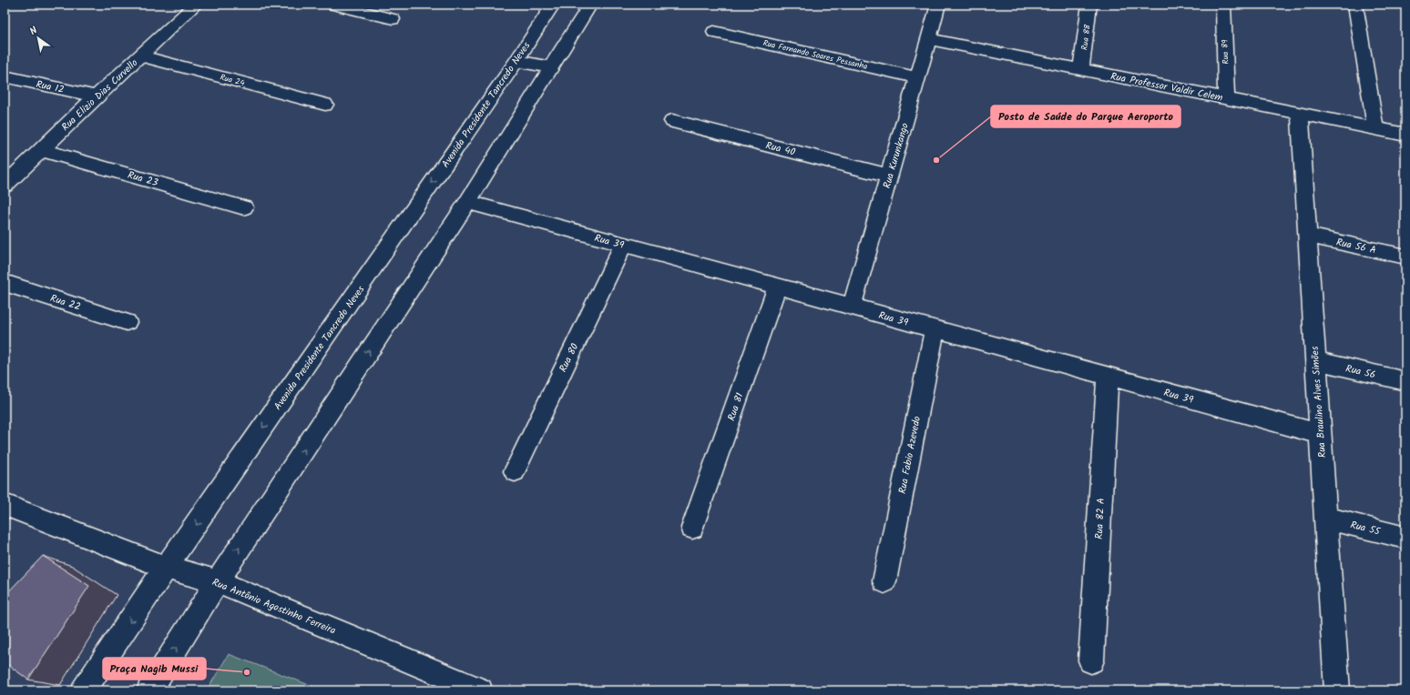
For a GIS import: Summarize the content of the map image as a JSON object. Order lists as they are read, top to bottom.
{
  "streets": {
    "street": [
      "Rua 88",
      "Rua 89",
      "Rua Fernando Soares Pessanha",
      "Rua 24",
      "Rua 12",
      "Rua Professor Valdir Celem",
      "Rua Elizio Dias Curvello",
      "Avenida Presidente Tancredo Neves",
      "Rua 40",
      "Rua Kurunkango",
      "Rua 23",
      "Rua 39",
      "Rua 56 A",
      "Rua 22",
      "Rua 80",
      "Rua 56",
      "Rua Braulino Alves Simões",
      "Rua 81",
      "Rua Fabio Azevedo",
      "Rua 82 A",
      "Rua 55",
      "Rua Antônio Agostinho Ferreira"
    ]
  },
  "crossings": [
    ["Rua 88", "Rua Professor Valdir Celem"],
    ["Rua 89", "Rua Professor Valdir Celem"],
    ["Rua Fernando Soares Pessanha", "Rua Kurunkango"],
    ["Rua 24", "Rua Elizio Dias Curvello"],
    ["Rua 12", "Rua Elizio Dias Curvello"],
    ["Rua Professor Valdir Celem", "Rua Kurunkango"],
    ["Rua Professor Valdir Celem", "Rua Braulino Alves Simões"],
    ["Rua Elizio Dias Curvello", "Rua 23"],
    ["Avenida Presidente Tancredo Neves", "Rua Antônio Agostinho Ferreira"],
    ["Rua 40", "Rua Kurunkango"],
    ["Rua Kurunkango", "Rua 39"],
    ["Rua 39", "Rua 80"],
    ["Rua 39", "Rua Braulino Alves Simões"],
    ["Rua 39", "Rua 81"],
    ["Rua 39", "Rua Fabio Azevedo"],
    ["Rua 39", "Rua 82 A"],
    ["Rua 56 A", "Rua Braulino Alves Simões"],
    ["Rua 56", "Rua Braulino Alves Simões"],
    ["Rua Braulino Alves Simões", "Rua 55"]
  ],
  "places": ["Posto de Saúde do Parque Aeroporto", "Praça Nagib Mussi"],
  "north": "top left"
}
